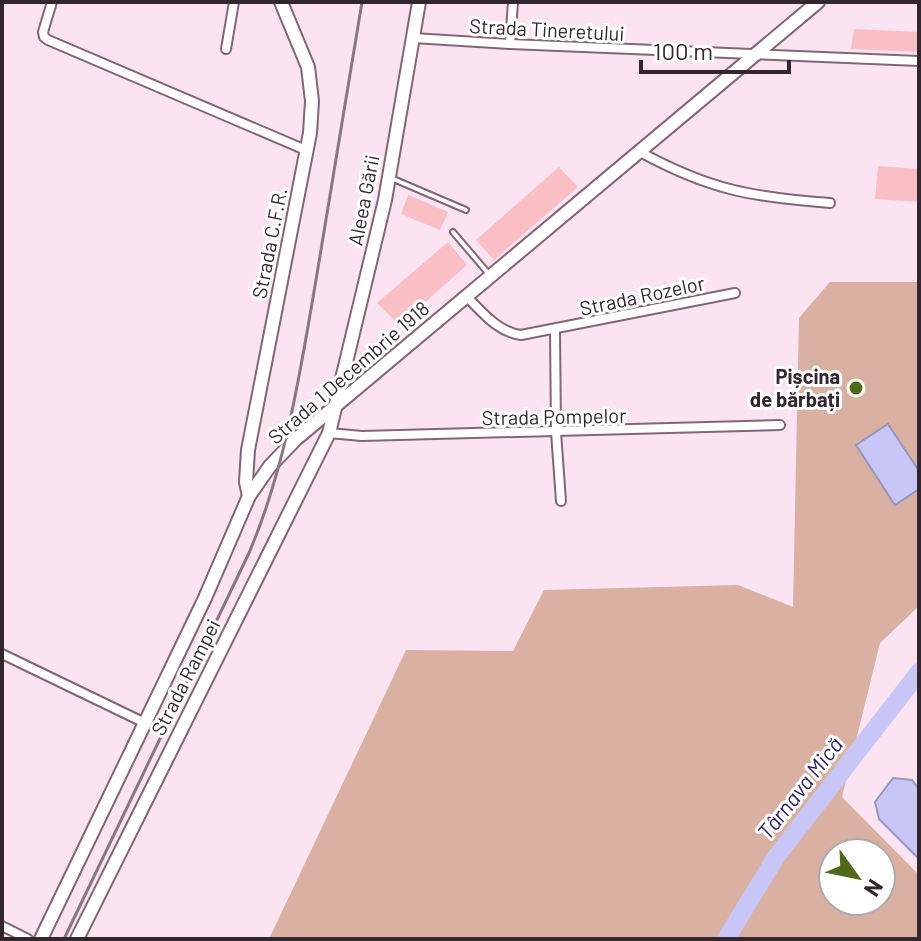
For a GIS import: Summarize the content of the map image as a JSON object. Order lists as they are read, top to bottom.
{
  "streets": {
    "street": [
      "Strada Tineretului",
      "Aleea Gării",
      "Strada C.F.R.",
      "Strada Rozelor",
      "Strada 1 Decembrie 1918",
      "Strada Pompelor",
      "Strada Rampei"
    ]
  },
  "crossings": [
    ["Strada Tineretului", "Aleea Gării"],
    ["Strada Tineretului", "Strada 1 Decembrie 1918"],
    ["Aleea Gării", "Strada 1 Decembrie 1918"],
    ["Aleea Gării", "Strada Pompelor"],
    ["Aleea Gării", "Strada Rampei"],
    ["Strada C.F.R.", "Strada 1 Decembrie 1918"],
    ["Strada Rozelor", "Strada 1 Decembrie 1918"],
    ["Strada Rozelor", "Strada Pompelor"],
    ["Strada Pompelor", "Strada Rampei"]
  ],
  "water": ["Târnava Mică"],
  "places": ["Pișcina de bărbați"],
  "scale_bar": "100 m",
  "north": "bottom right"
}
